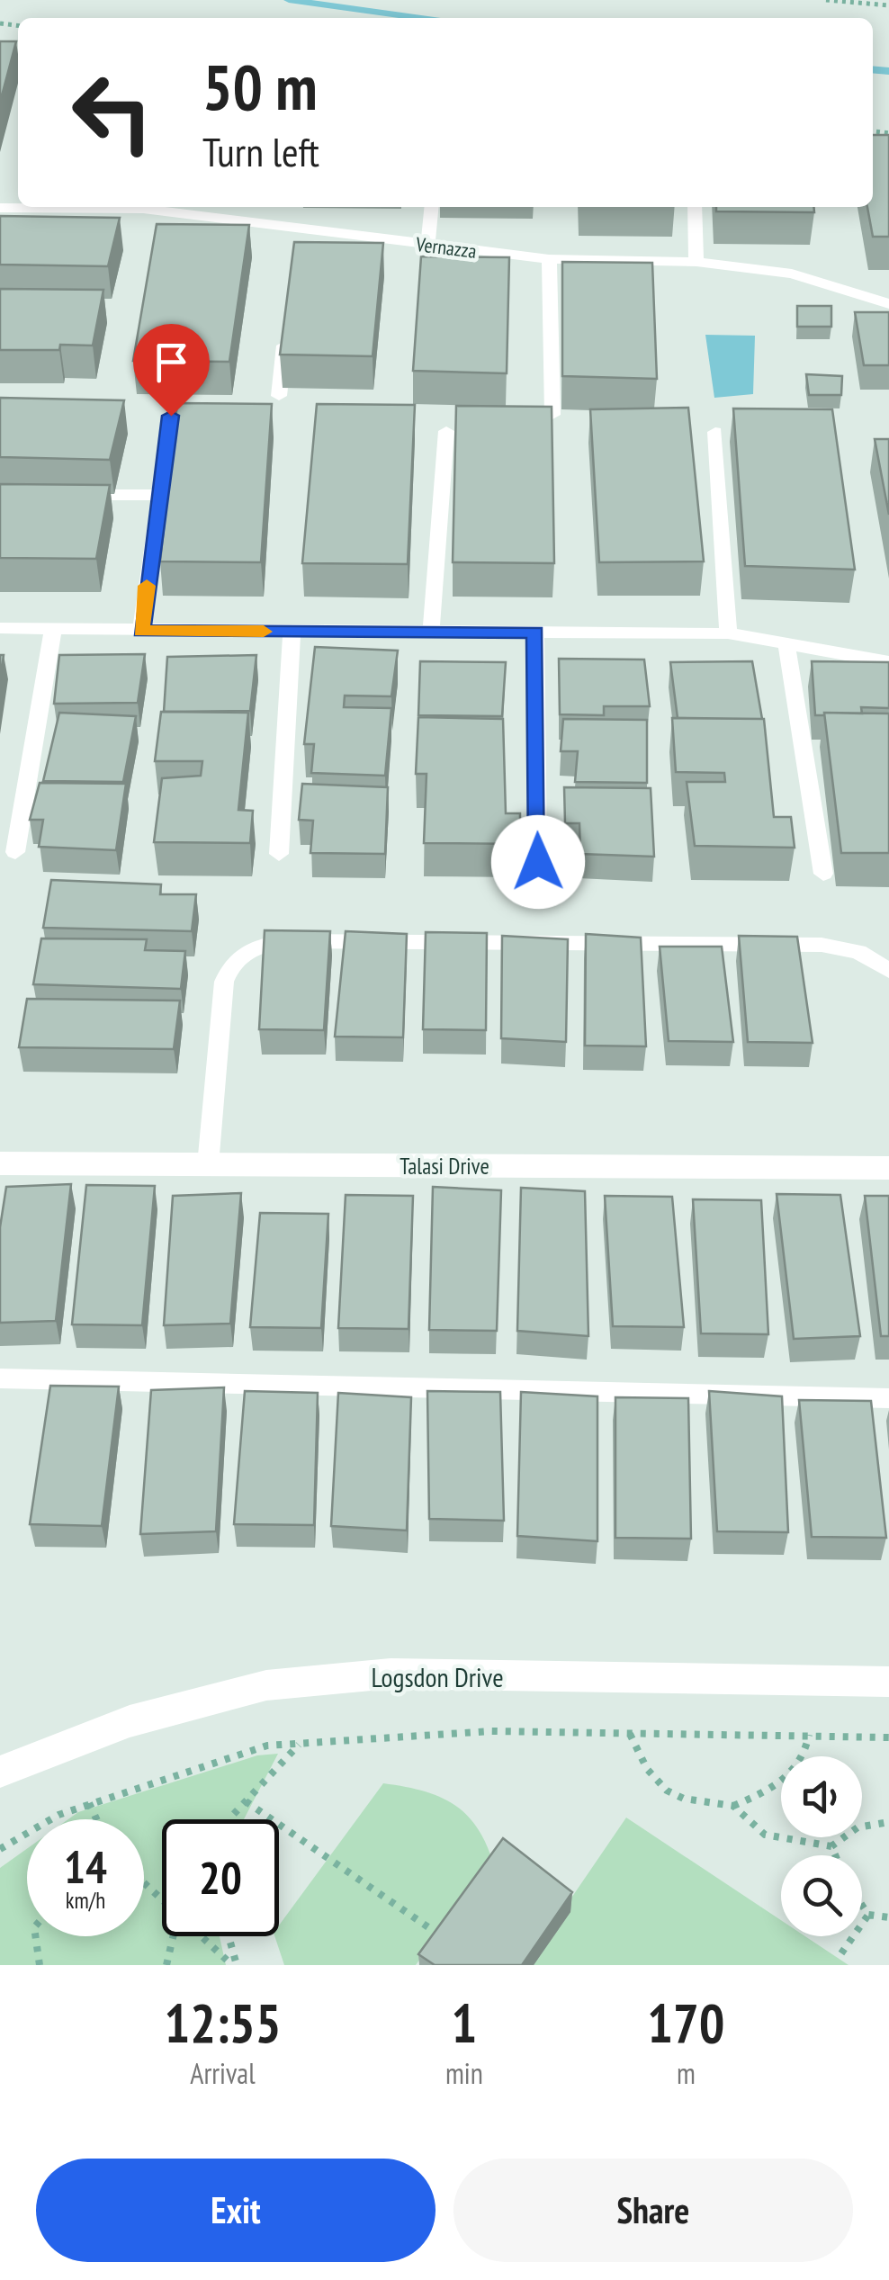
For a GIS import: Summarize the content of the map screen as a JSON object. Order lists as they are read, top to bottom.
{
  "streets": {
    "street": ["Talasi Drive", "Logsdon Drive"],
    "lane": ["Vernazza"]
  },
  "page": {
    "turn": ["50 m", "Turn left"],
    "speed": "14 km/h",
    "limit": "20",
    "eta": [
      "12:55",
      "Arrival",
      "1",
      "min",
      "170",
      "m"
    ],
    "buttons": ["Exit", "Share"]
  }
}
